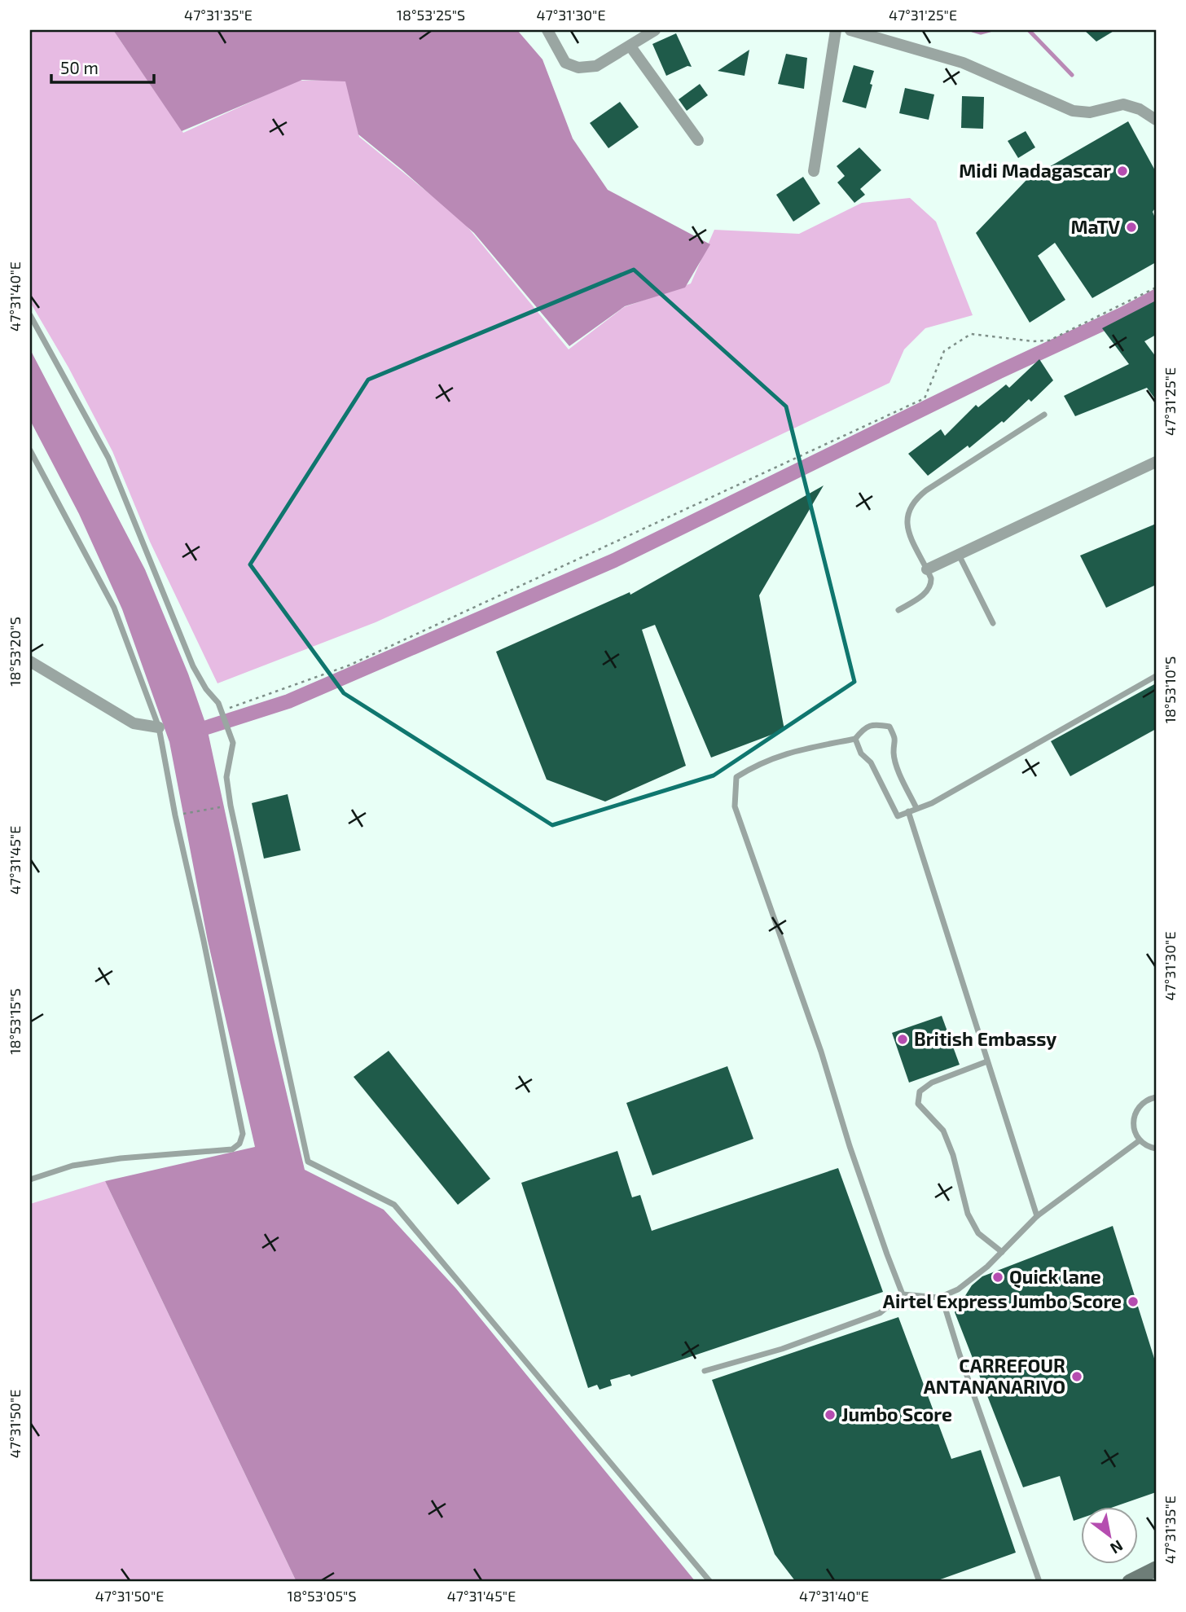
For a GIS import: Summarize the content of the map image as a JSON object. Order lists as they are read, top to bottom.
{
  "places": [
    "Midi Madagascar",
    "MaTV",
    "British Embassy",
    "Quick lane",
    "Airtel Express Jumbo Score",
    "CARREFOUR ANTANANARIVO",
    "Jumbo Score"
  ],
  "scale_bar": "50 m",
  "north": "bottom right",
  "coordinates": [
    "47°31'35\"E",
    "18°53'25\"S",
    "47°31'30\"E",
    "47°31'25\"E",
    "47°31'40\"E",
    "18°53'20\"S",
    "18°53'10\"S",
    "47°31'45\"E",
    "18°53'15\"S",
    "47°31'50\"E",
    "18°53'05\"S"
  ]
}
